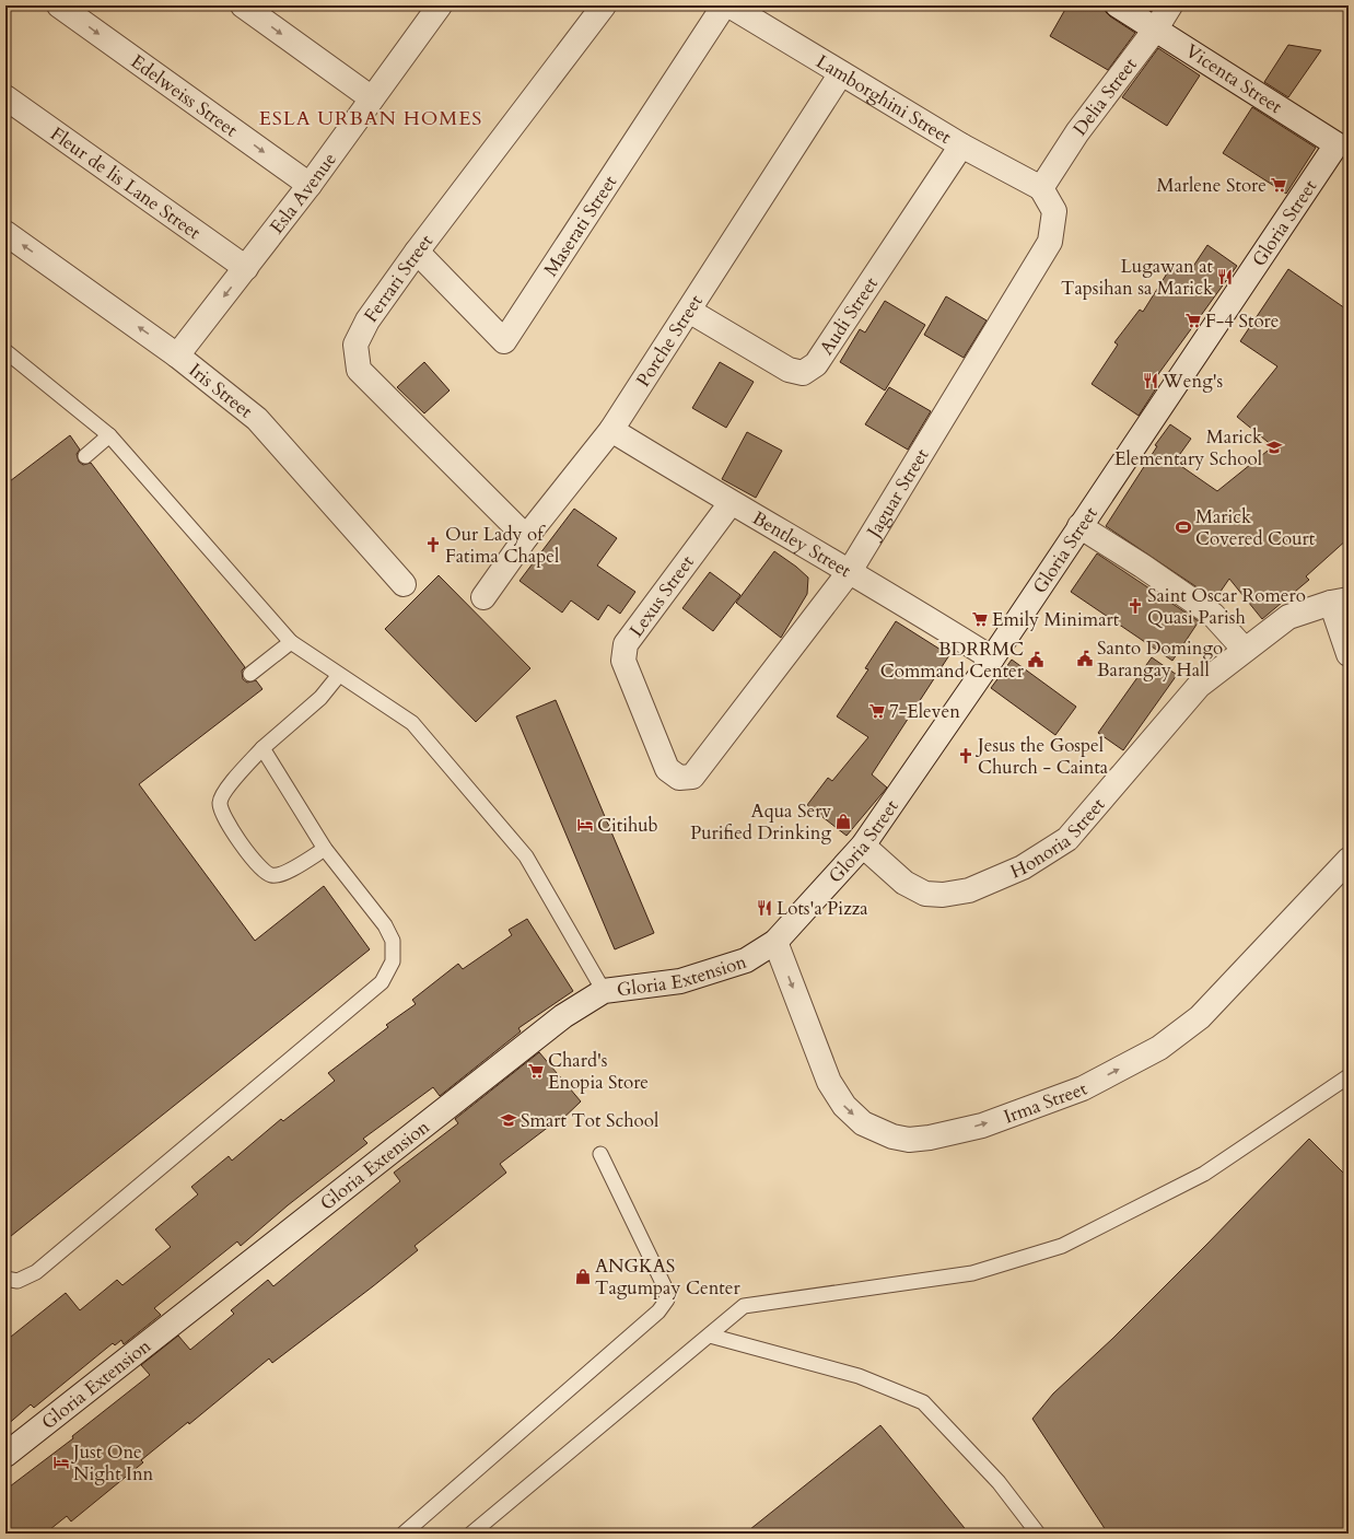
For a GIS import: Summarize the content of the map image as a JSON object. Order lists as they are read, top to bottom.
{
  "streets": {
    "street": [
      "Vicenta Street",
      "Edelweiss Street",
      "Delia Street",
      "Lamborghini Street",
      "Fleur de lis Lane Street",
      "Esla Avenue",
      "Gloria Street",
      "Maserati Street",
      "Ferrari Street",
      "Audi Street",
      "Porche Street",
      "Iris Street",
      "Jaguar Street",
      "Bentley Street",
      "Lexus Street",
      "Honoria Street",
      "Gloria Extension",
      "Irma Street"
    ]
  },
  "crossings": [
    ["Vicenta Street", "Delia Street"],
    ["Vicenta Street", "Gloria Street"],
    ["Edelweiss Street", "Esla Avenue"],
    ["Delia Street", "Lamborghini Street"],
    ["Delia Street", "Jaguar Street"],
    ["Lamborghini Street", "Audi Street"],
    ["Lamborghini Street", "Porche Street"],
    ["Lamborghini Street", "Jaguar Street"],
    ["Fleur de lis Lane Street", "Esla Avenue"],
    ["Esla Avenue", "Iris Street"],
    ["Gloria Street", "Bentley Street"],
    ["Gloria Street", "Honoria Street"],
    ["Gloria Street", "Gloria Extension"],
    ["Gloria Street", "Irma Street"],
    ["Maserati Street", "Ferrari Street"],
    ["Ferrari Street", "Porche Street"],
    ["Audi Street", "Porche Street"],
    ["Porche Street", "Bentley Street"],
    ["Jaguar Street", "Bentley Street"],
    ["Jaguar Street", "Lexus Street"],
    ["Bentley Street", "Lexus Street"],
    ["Gloria Extension", "Irma Street"]
  ],
  "one_way": ["Iris Street"],
  "districts": ["ESLA URBAN HOMES"],
  "places": {
    "supermarket": [
      "Marlene Store",
      "F-4 Store",
      "Emily Minimart",
      "7-Eleven",
      "Chard's Enopia Store"
    ],
    "restaurant": ["Lugawan at Tapsihan sa Marick", "Weng's", "Lots'a Pizza"],
    "school or university": ["Marick Elementary School", "Smart Tot School"],
    "sports": ["Marick Covered Court"],
    "church": ["Our Lady of Fatima Chapel", "Saint Oscar Romero Quasi Parish", "Jesus the Gospel Church - Cainta"],
    "public building": ["Santo Domingo Barangay Hall", "BDRRMC Command Center"],
    "shop": ["Aqua Serv Purified Drinking", "ANGKAS Tagumpay Center"],
    "hotel": ["Citihub", "Just One Night Inn"]
  }
}
